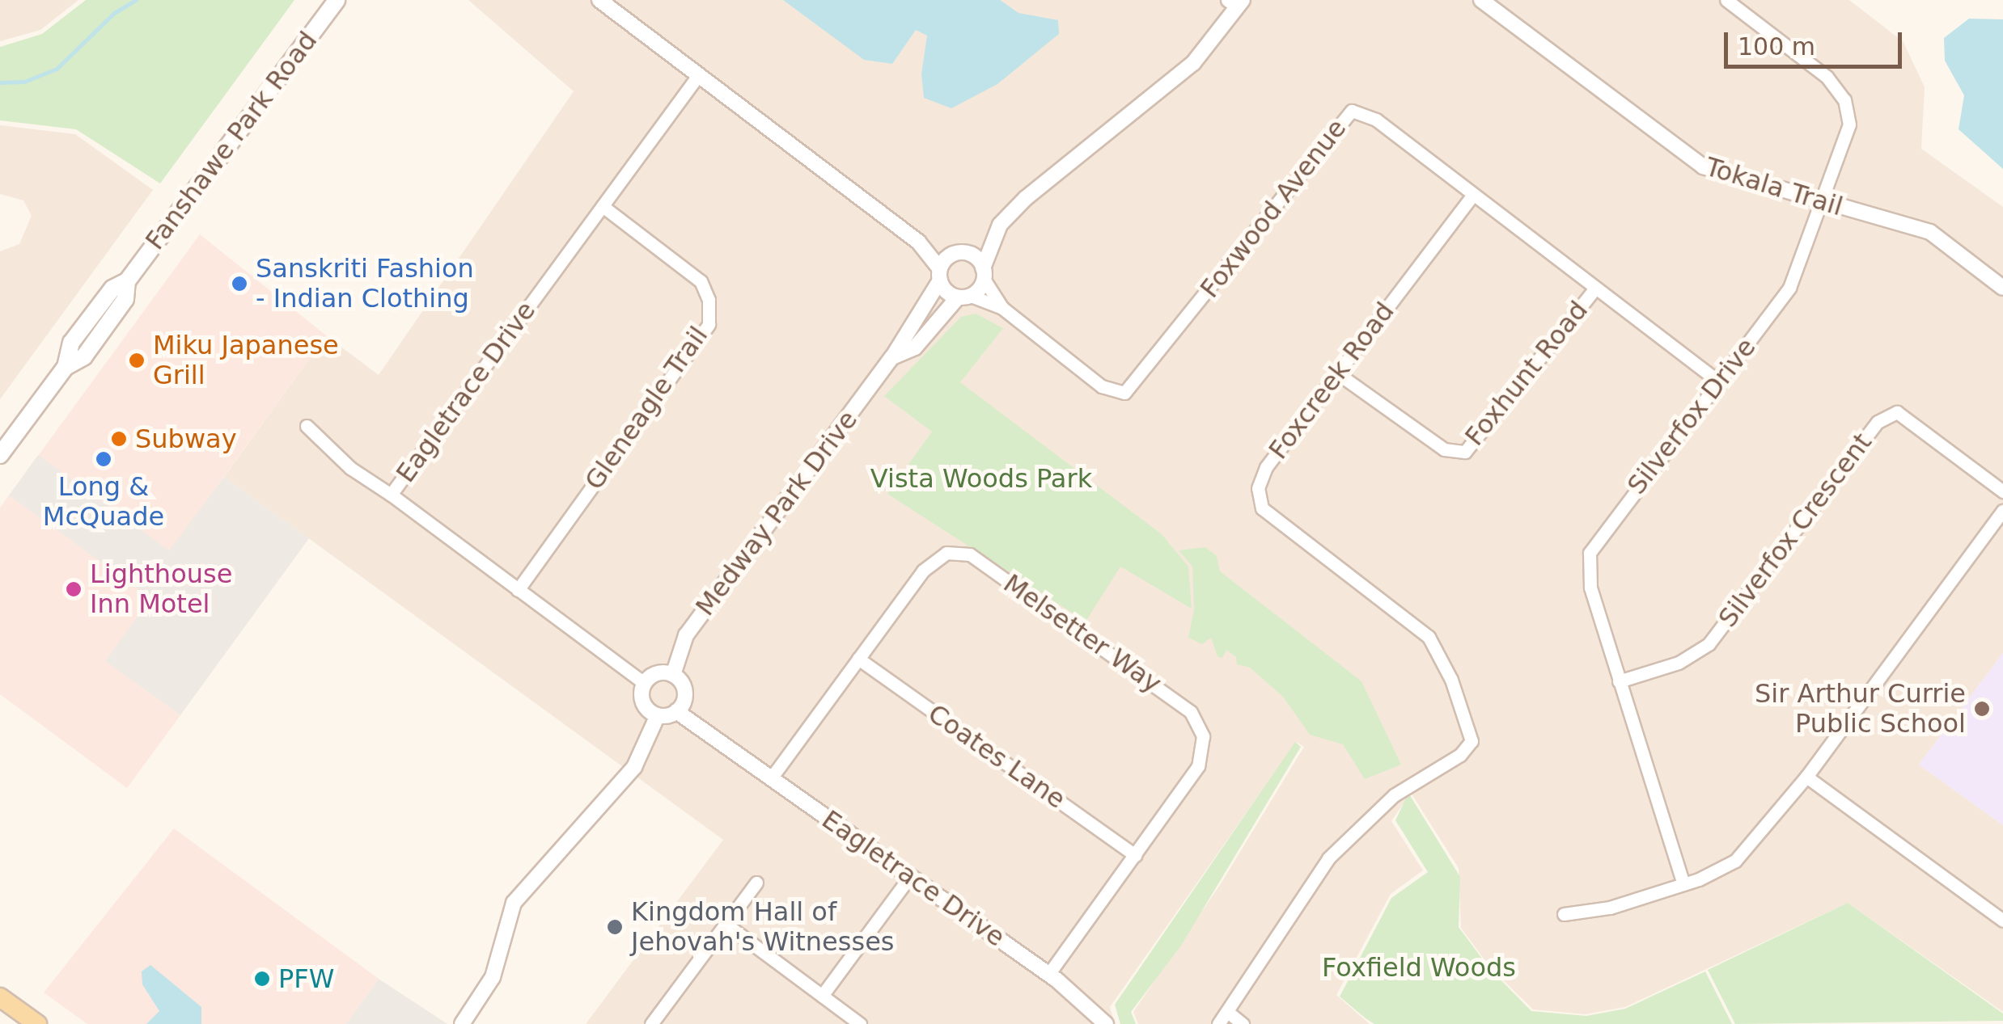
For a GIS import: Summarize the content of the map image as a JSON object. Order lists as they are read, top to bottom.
{
  "streets": {
    "main road": ["Fanshawe Park Road"],
    "street": [
      "Tokala Trail",
      "Foxwood Avenue",
      "Foxhunt Road",
      "Foxcreek Road",
      "Eagletrace Drive",
      "Gleneagle Trail",
      "Silverfox Drive",
      "Medway Park Drive",
      "Silverfox Crescent",
      "Melsetter Way",
      "Coates Lane"
    ]
  },
  "crossings": [
    ["Tokala Trail", "Silverfox Drive"],
    ["Foxwood Avenue", "Foxhunt Road"],
    ["Foxwood Avenue", "Foxcreek Road"],
    ["Foxwood Avenue", "Silverfox Drive"],
    ["Foxwood Avenue", "Medway Park Drive"],
    ["Foxhunt Road", "Foxcreek Road"],
    ["Eagletrace Drive", "Gleneagle Trail"],
    ["Eagletrace Drive", "Medway Park Drive"],
    ["Eagletrace Drive", "Melsetter Way"],
    ["Silverfox Drive", "Silverfox Crescent"],
    ["Melsetter Way", "Coates Lane"]
  ],
  "parks": ["Vista Woods Park", "Foxfield Woods"],
  "places": [
    "Sanskriti Fashion - Indian Clothing",
    "Miku Japanese Grill",
    "Subway",
    "Long & McQuade",
    "Lighthouse Inn Motel",
    "Sir Arthur Currie Public School",
    "Kingdom Hall of Jehovah's Witnesses",
    "PFW"
  ],
  "scale_bar": "100 m"
}
